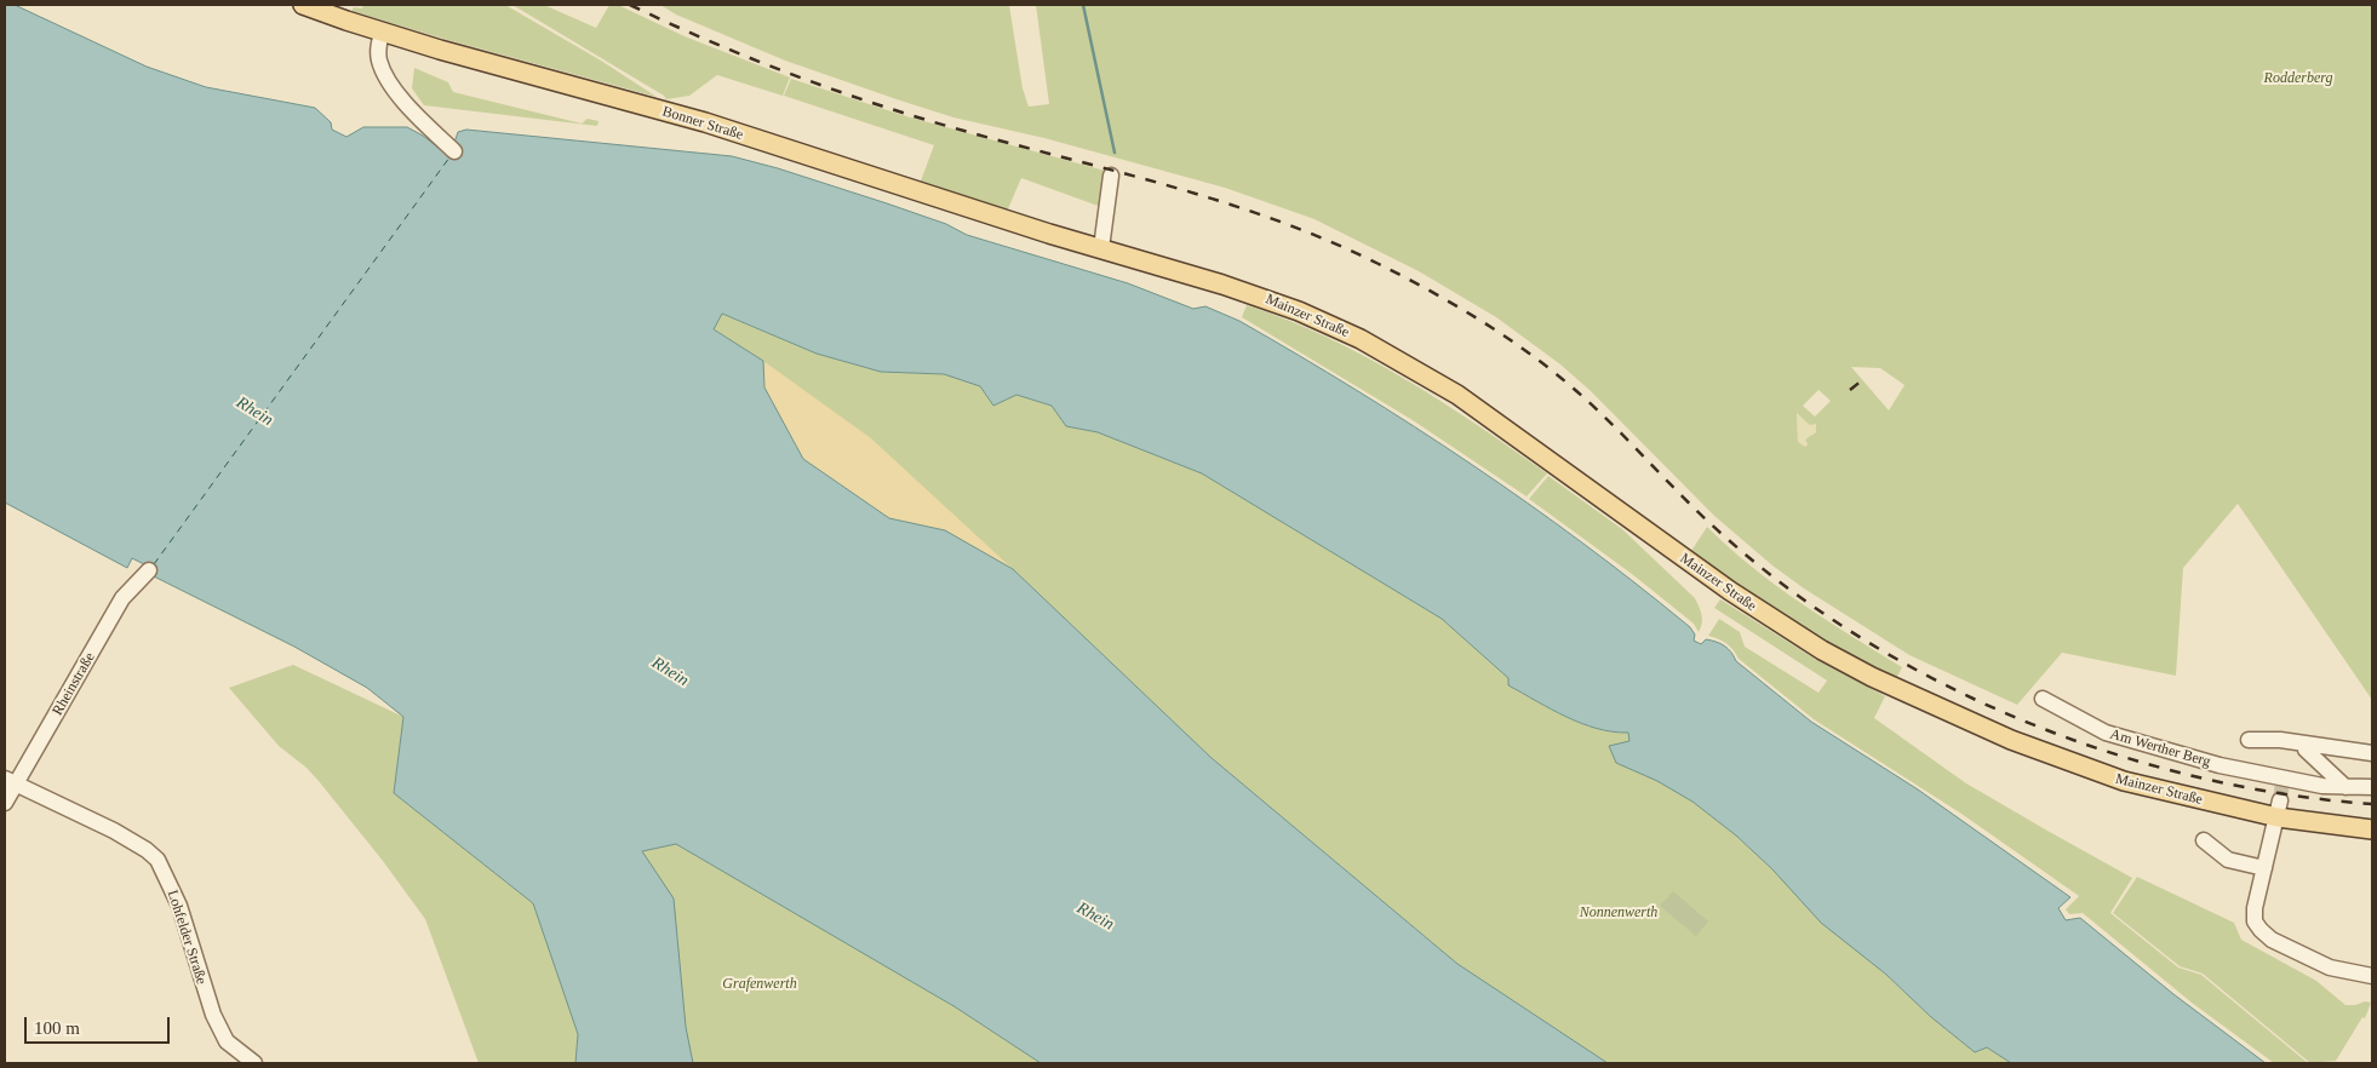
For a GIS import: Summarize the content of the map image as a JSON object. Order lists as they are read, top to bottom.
{
  "streets": {
    "main road": ["Bonner Straße", "Mainzer Straße"],
    "street": ["Rheinstraße", "Am Werther Berg", "Lohfelder Straße"]
  },
  "crossings": [
    ["Bonner Straße", "Mainzer Straße"],
    ["Rheinstraße", "Lohfelder Straße"]
  ],
  "water": ["Rhein"],
  "parks": ["Rodderberg", "Nonnenwerth", "Grafenwerth"],
  "scale_bar": "100 m"
}
